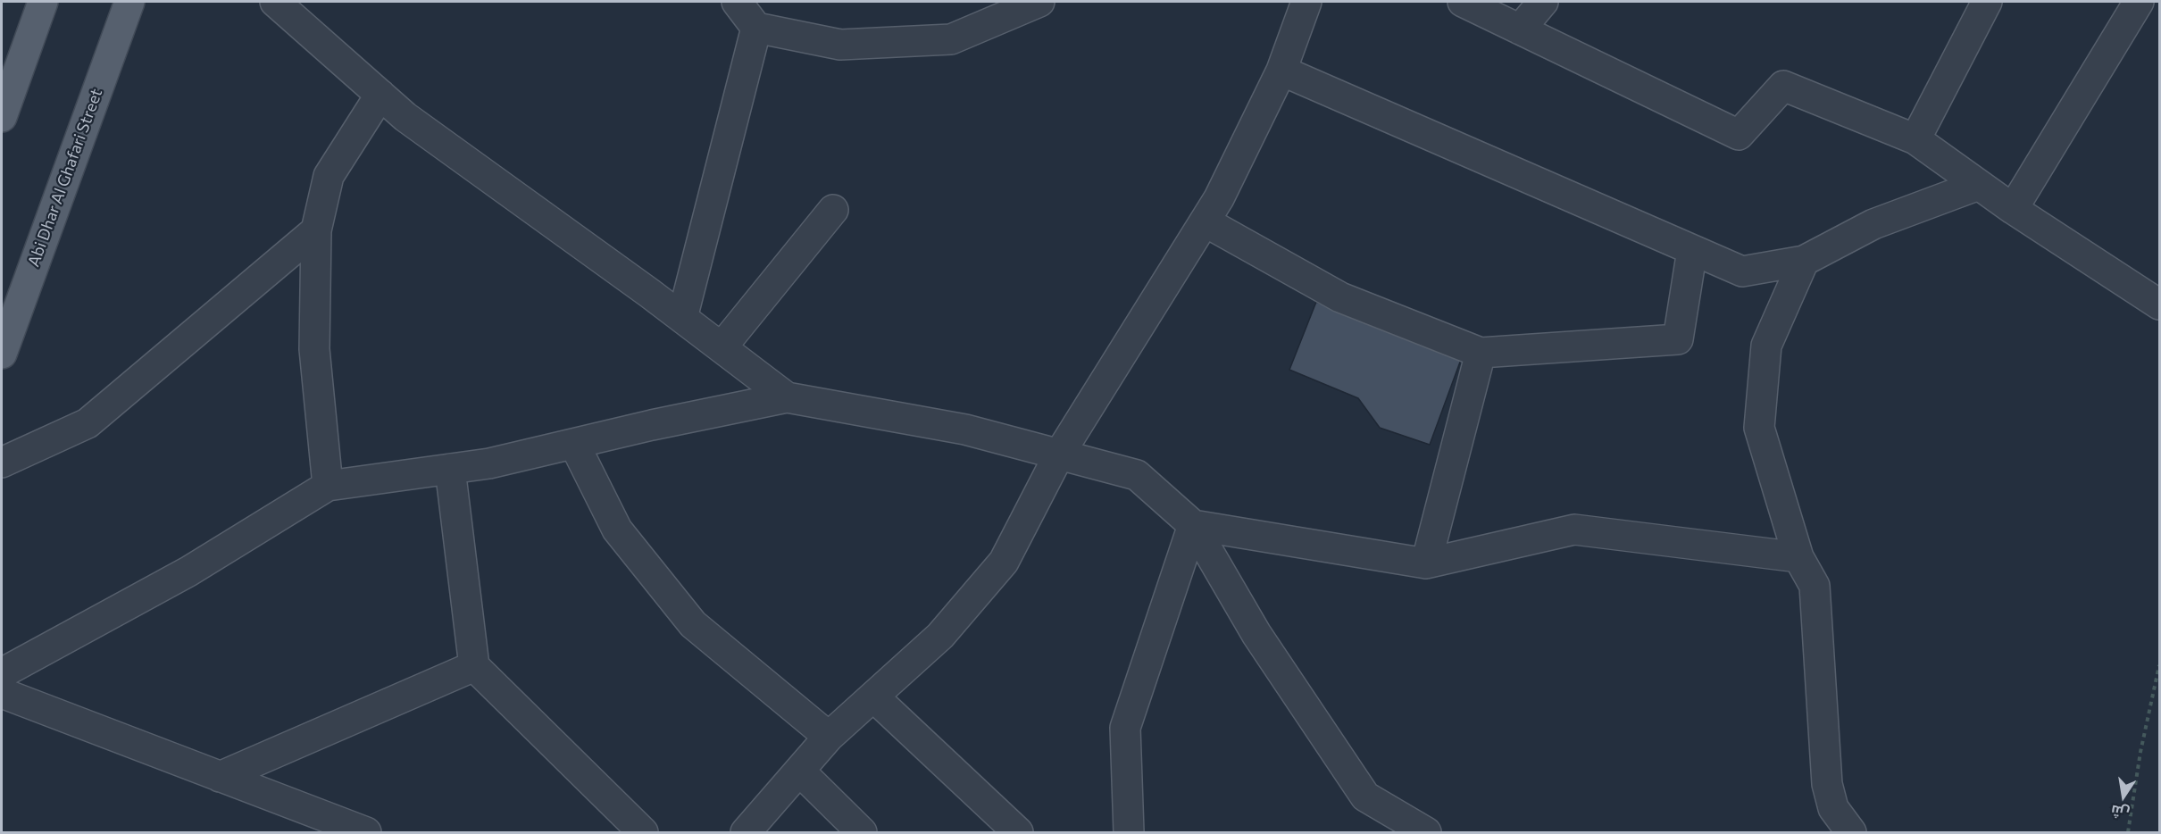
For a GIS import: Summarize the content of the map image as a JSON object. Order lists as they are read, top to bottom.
{
  "streets": {
    "main road": ["Abi Dhar Al Ghafari Street"]
  },
  "north": "bottom"
}
